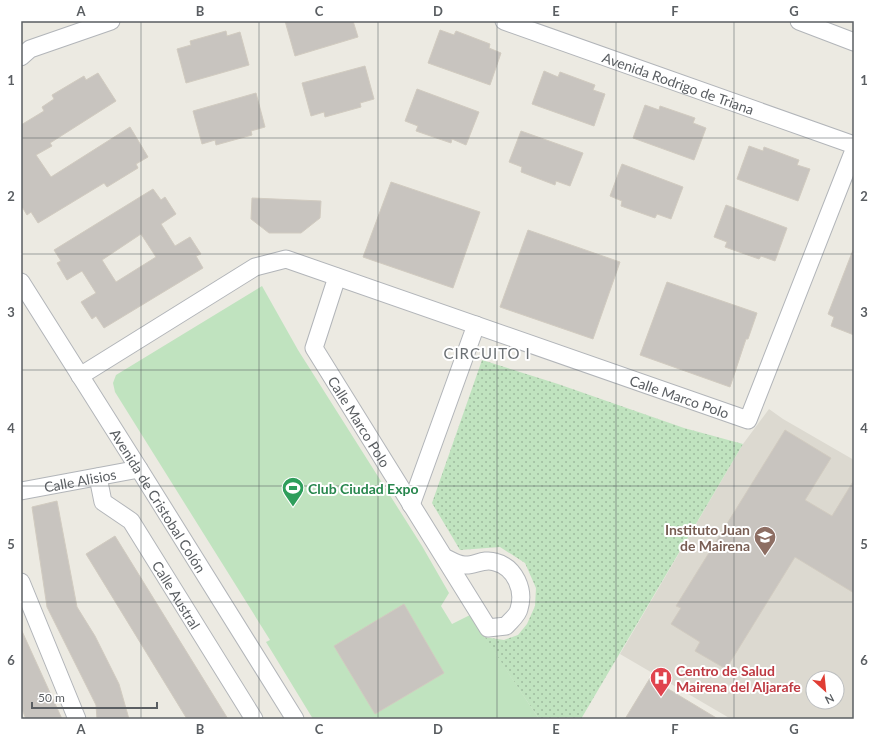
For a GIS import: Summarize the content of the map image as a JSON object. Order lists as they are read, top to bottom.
{
  "streets": {
    "street": [
      "Avenida Rodrigo de Triana",
      "Calle Marco Polo",
      "Calle Alisios",
      "Avenida de Cristobal Colón",
      "Calle Austral"
    ]
  },
  "crossings": [
    ["Calle Marco Polo", "Avenida de Cristobal Colón"],
    ["Calle Alisios", "Avenida de Cristobal Colón"],
    ["Calle Alisios", "Calle Austral"]
  ],
  "districts": ["CIRCUITO I"],
  "places": {
    "sports": ["Club Ciudad Expo"],
    "school or university": ["Instituto Juan de Mairena"],
    "hospital": ["Centro de Salud Mairena del Aljarafe"]
  },
  "scale_bar": "50 m",
  "north": "bottom right",
  "grid": {
    "columns": [
      "A",
      "B",
      "C",
      "D",
      "E",
      "F",
      "G"
    ],
    "rows": [
      "1",
      "2",
      "3",
      "4",
      "5",
      "6"
    ]
  }
}
